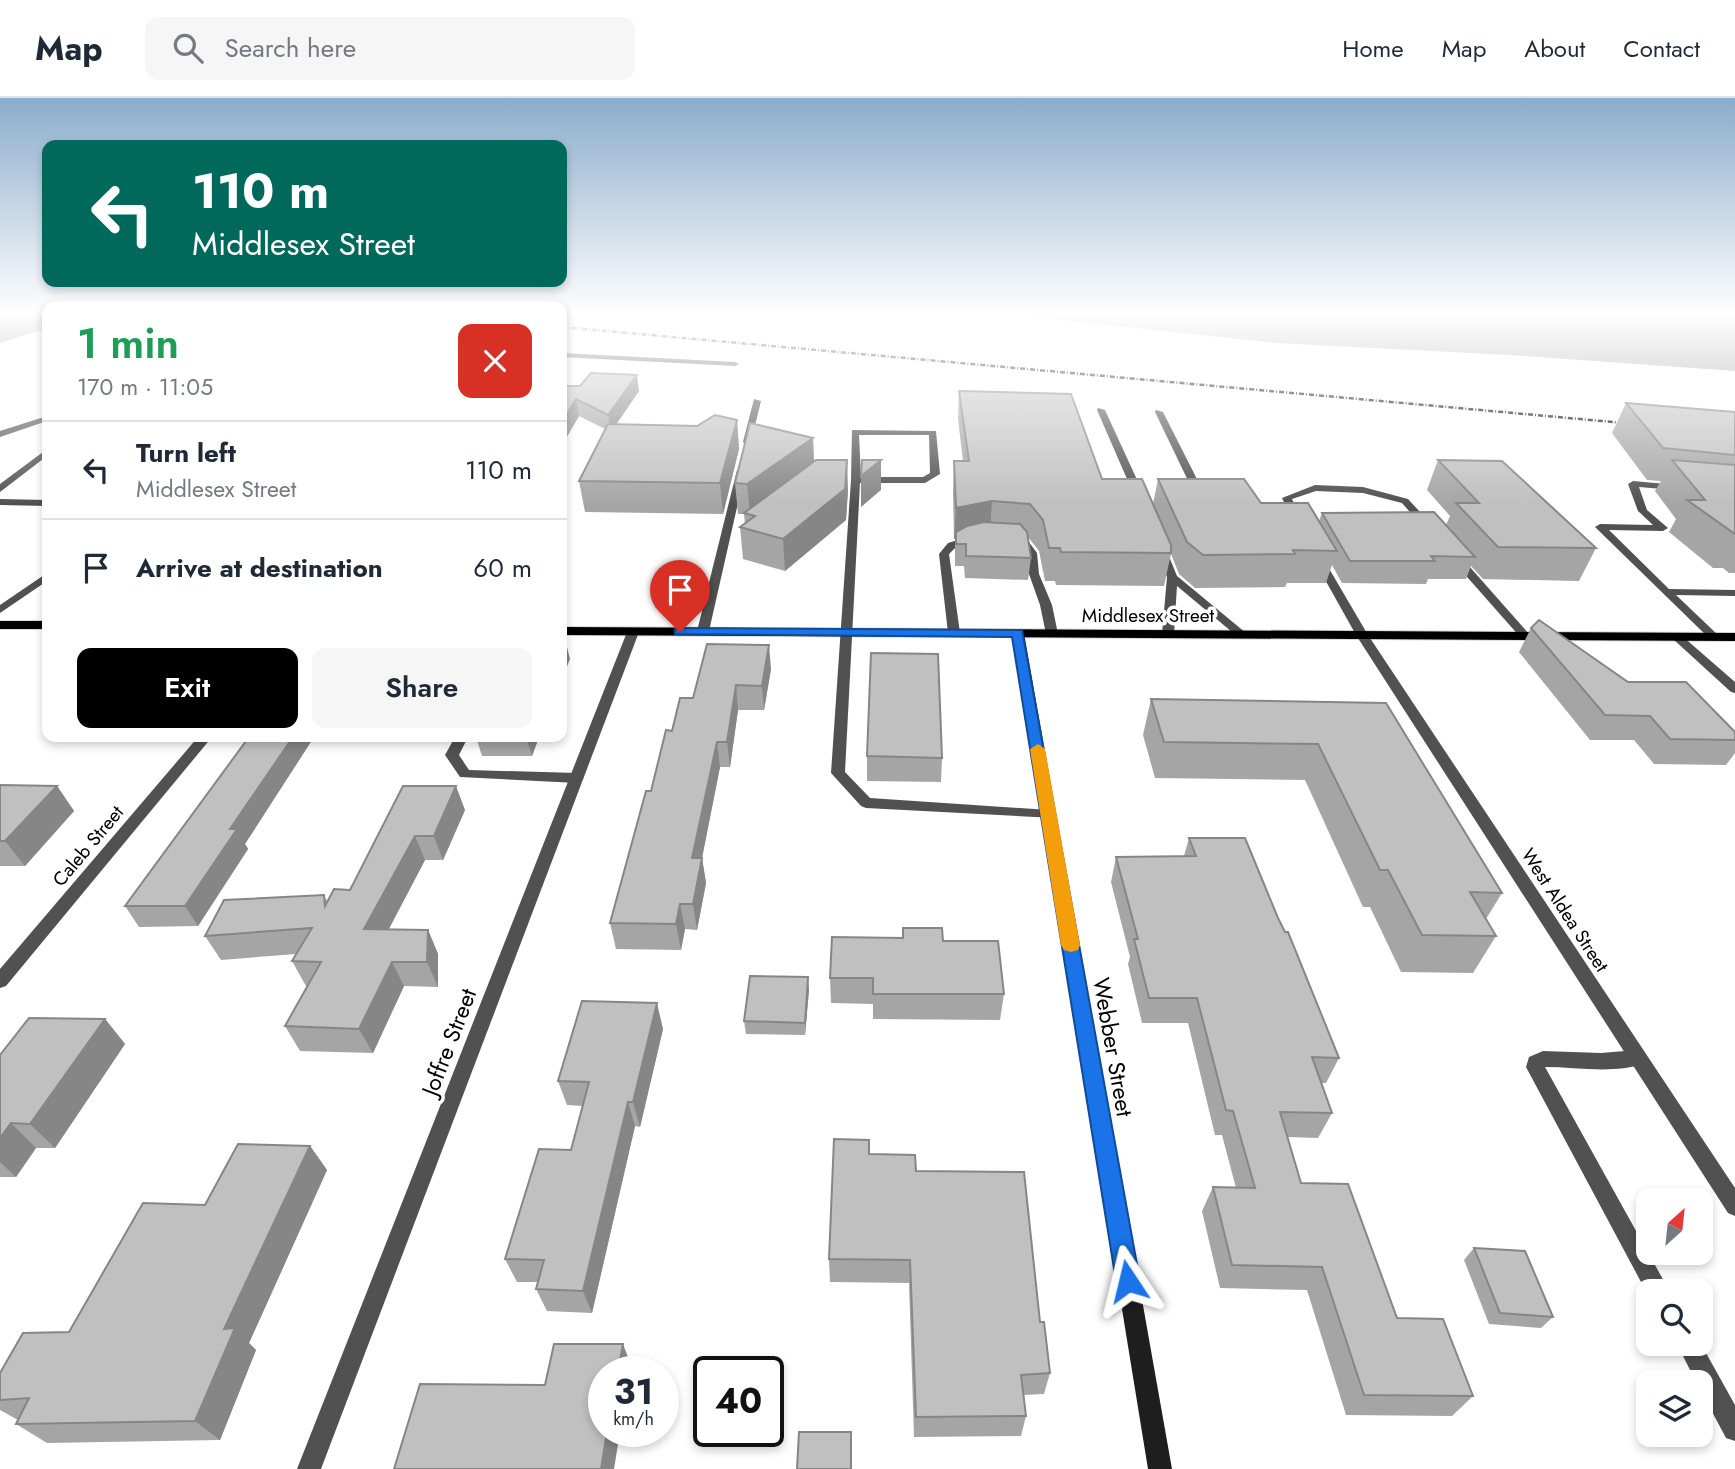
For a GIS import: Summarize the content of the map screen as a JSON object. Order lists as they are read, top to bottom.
{
  "streets": {
    "main road": ["Middlesex Street"],
    "street": [
      "Caleb Street",
      "West Aldea Street",
      "Joffre Street",
      "Webber Street"
    ]
  },
  "crossings": [
    ["Middlesex Street", "West Aldea Street"],
    ["Middlesex Street", "Joffre Street"],
    ["Middlesex Street", "Webber Street"]
  ],
  "north": "top right",
  "page": {
    "header": "Map",
    "search": "Search here",
    "nav": [
      "Home",
      "Map",
      "About",
      "Contact"
    ],
    "turn": ["110 m", "Middlesex Street"],
    "heading": ["1 min", "170 m · 11:05"],
    "list": [
      {
        "name": "Turn left",
        "note": "Middlesex Street",
        "value": "110 m"
      },
      {
        "name": "Arrive at destination",
        "value": "60 m"
      }
    ],
    "buttons": ["Exit", "Share"],
    "speed": "31 km/h",
    "limit": "40"
  }
}
